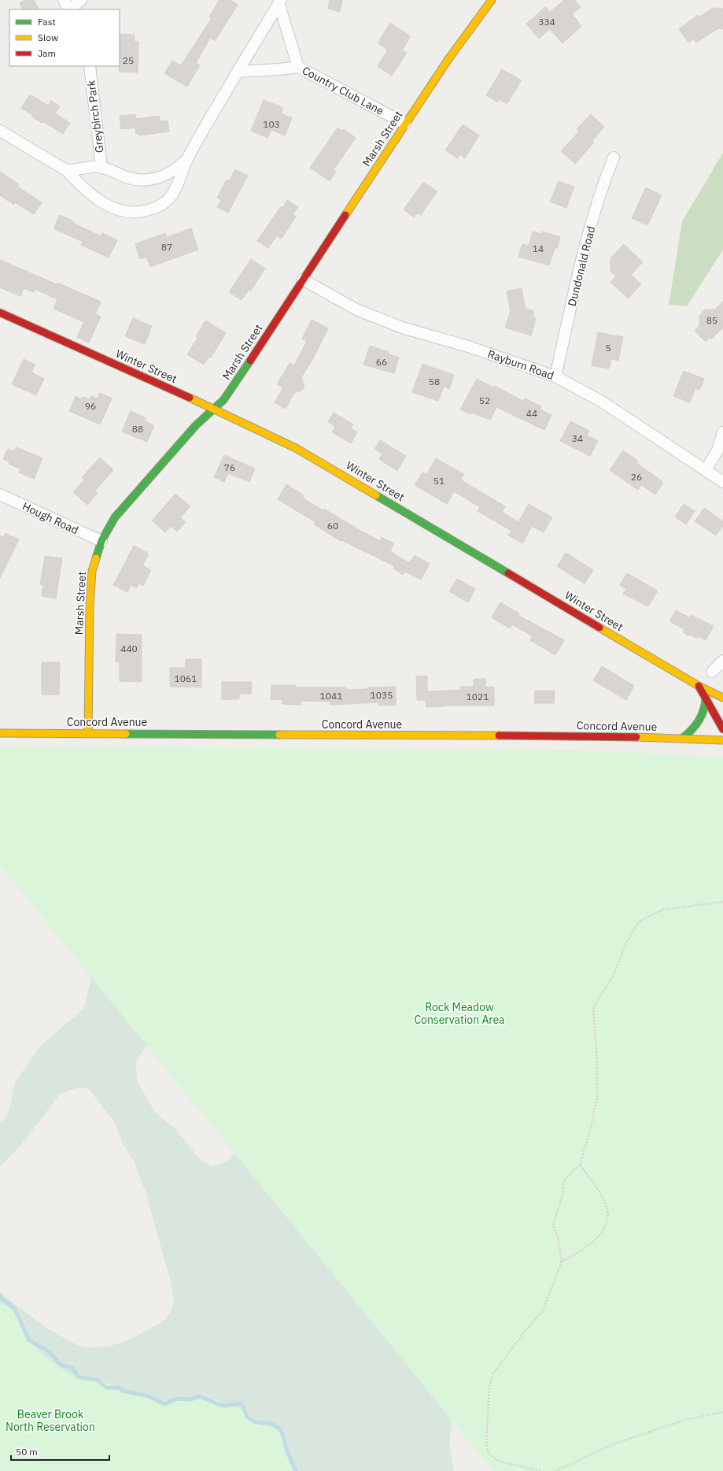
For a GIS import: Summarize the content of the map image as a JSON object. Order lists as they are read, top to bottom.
{
  "streets": {
    "main road": ["Marsh Street", "Winter Street", "Concord Avenue"],
    "street": [
      "Country Club Lane",
      "Greybirch Park",
      "Dundonald Road",
      "Rayburn Road",
      "Hough Road"
    ]
  },
  "crossings": [
    ["Country Club Lane", "Greybirch Park"],
    ["Country Club Lane", "Marsh Street"],
    ["Marsh Street", "Rayburn Road"],
    ["Marsh Street", "Winter Street"],
    ["Marsh Street", "Hough Road"],
    ["Marsh Street", "Concord Avenue"],
    ["Dundonald Road", "Rayburn Road"]
  ],
  "parks": ["Rock Meadow Conservation Area", "Beaver Brook North Reservation"],
  "house_numbers": [
    "334",
    "25",
    "103",
    "87",
    "14",
    "85",
    "5",
    "66",
    "58",
    "52",
    "96",
    "44",
    "88",
    "34",
    "76",
    "26",
    "51",
    "60",
    "440",
    "1061",
    "1035",
    "1041",
    "1021"
  ],
  "legend": ["Fast", "Slow", "Jam"],
  "scale_bar": "50 m"
}
